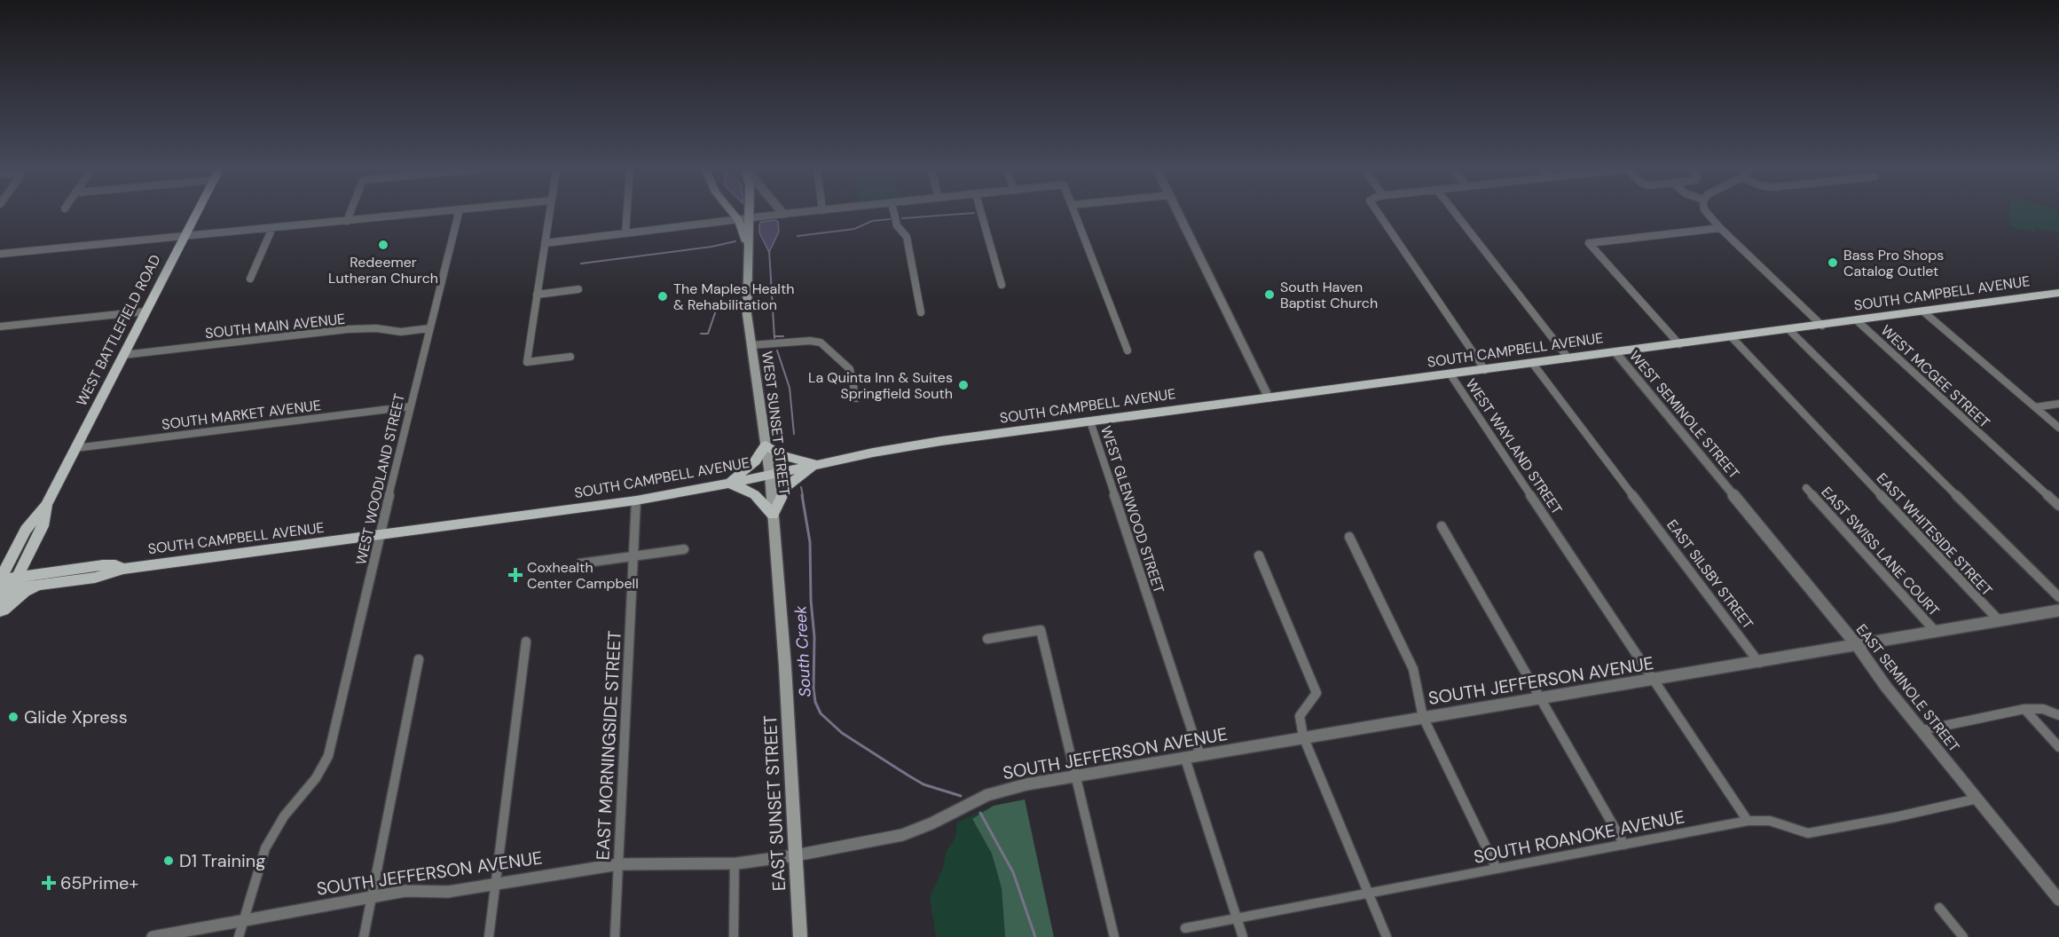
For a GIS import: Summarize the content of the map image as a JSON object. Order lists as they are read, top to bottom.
{
  "streets": {
    "main road": [
      "SOUTH CAMPBELL AVENUE",
      "WEST BATTLEFIELD ROAD",
      "WEST SUNSET STREET",
      "EAST SUNSET STREET"
    ],
    "street": [
      "SOUTH MAIN AVENUE",
      "WEST MCGEE STREET",
      "SOUTH MARKET AVENUE",
      "WEST SEMINOLE STREET",
      "WEST WAYLAND STREET",
      "WEST WOODLAND STREET",
      "WEST GLENWOOD STREET",
      "EAST WHITESIDE STREET",
      "EAST SWISS LANE COURT",
      "EAST SILSBY STREET",
      "SOUTH JEFFERSON AVENUE",
      "EAST SEMINOLE STREET",
      "EAST MORNINGSIDE STREET",
      "SOUTH ROANOKE AVENUE"
    ]
  },
  "crossings": [
    ["SOUTH CAMPBELL AVENUE", "WEST BATTLEFIELD ROAD"],
    ["SOUTH CAMPBELL AVENUE", "WEST MCGEE STREET"],
    ["SOUTH CAMPBELL AVENUE", "WEST SEMINOLE STREET"],
    ["SOUTH CAMPBELL AVENUE", "WEST SUNSET STREET"],
    ["SOUTH CAMPBELL AVENUE", "WEST WAYLAND STREET"],
    ["SOUTH CAMPBELL AVENUE", "WEST WOODLAND STREET"],
    ["SOUTH CAMPBELL AVENUE", "WEST GLENWOOD STREET"],
    ["SOUTH CAMPBELL AVENUE", "EAST WHITESIDE STREET"],
    ["SOUTH CAMPBELL AVENUE", "EAST SILSBY STREET"],
    ["SOUTH CAMPBELL AVENUE", "EAST MORNINGSIDE STREET"],
    ["SOUTH MAIN AVENUE", "WEST BATTLEFIELD ROAD"],
    ["SOUTH MAIN AVENUE", "WEST WOODLAND STREET"],
    ["WEST BATTLEFIELD ROAD", "SOUTH MARKET AVENUE"],
    ["SOUTH MARKET AVENUE", "WEST WOODLAND STREET"],
    ["WEST SEMINOLE STREET", "EAST SEMINOLE STREET"],
    ["WEST SUNSET STREET", "EAST SUNSET STREET"],
    ["WEST WOODLAND STREET", "SOUTH JEFFERSON AVENUE"],
    ["WEST GLENWOOD STREET", "SOUTH JEFFERSON AVENUE"],
    ["EAST WHITESIDE STREET", "SOUTH JEFFERSON AVENUE"],
    ["EAST SWISS LANE COURT", "SOUTH JEFFERSON AVENUE"],
    ["EAST SILSBY STREET", "SOUTH JEFFERSON AVENUE"],
    ["SOUTH JEFFERSON AVENUE", "EAST SEMINOLE STREET"],
    ["SOUTH JEFFERSON AVENUE", "EAST MORNINGSIDE STREET"],
    ["SOUTH JEFFERSON AVENUE", "EAST SUNSET STREET"],
    ["EAST SEMINOLE STREET", "SOUTH ROANOKE AVENUE"]
  ],
  "water": ["South Creek"],
  "places": {
    "other": [
      "Redeemer Lutheran Church",
      "Bass Pro Shops Catalog Outlet",
      "South Haven Baptist Church",
      "The Maples Health & Rehabilitation",
      "La Quinta Inn & Suites Springfield South",
      "Glide Xpress",
      "D1 Training"
    ],
    "health": ["Coxhealth Center Campbell", "65Prime+"]
  }
}
